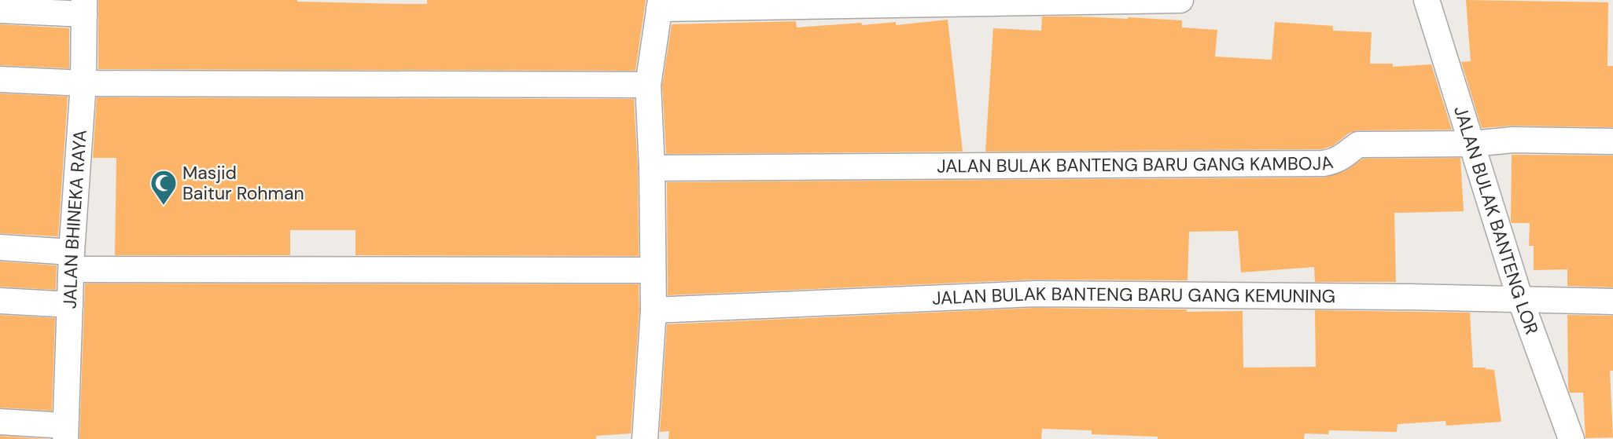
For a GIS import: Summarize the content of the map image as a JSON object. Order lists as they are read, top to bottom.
{
  "streets": {
    "street": [
      "JALAN BULAK BANTENG BARU GANG KAMBOJA",
      "JALAN BHINEKA RAYA",
      "JALAN BULAK BANTENG LOR",
      "JALAN BULAK BANTENG BARU GANG KEMUNING"
    ]
  },
  "crossings": [
    ["JALAN BULAK BANTENG BARU GANG KAMBOJA", "JALAN BULAK BANTENG LOR"],
    ["JALAN BULAK BANTENG LOR", "JALAN BULAK BANTENG BARU GANG KEMUNING"]
  ],
  "places": {
    "mosque": ["Masjid Baitur Rohman"]
  }
}
